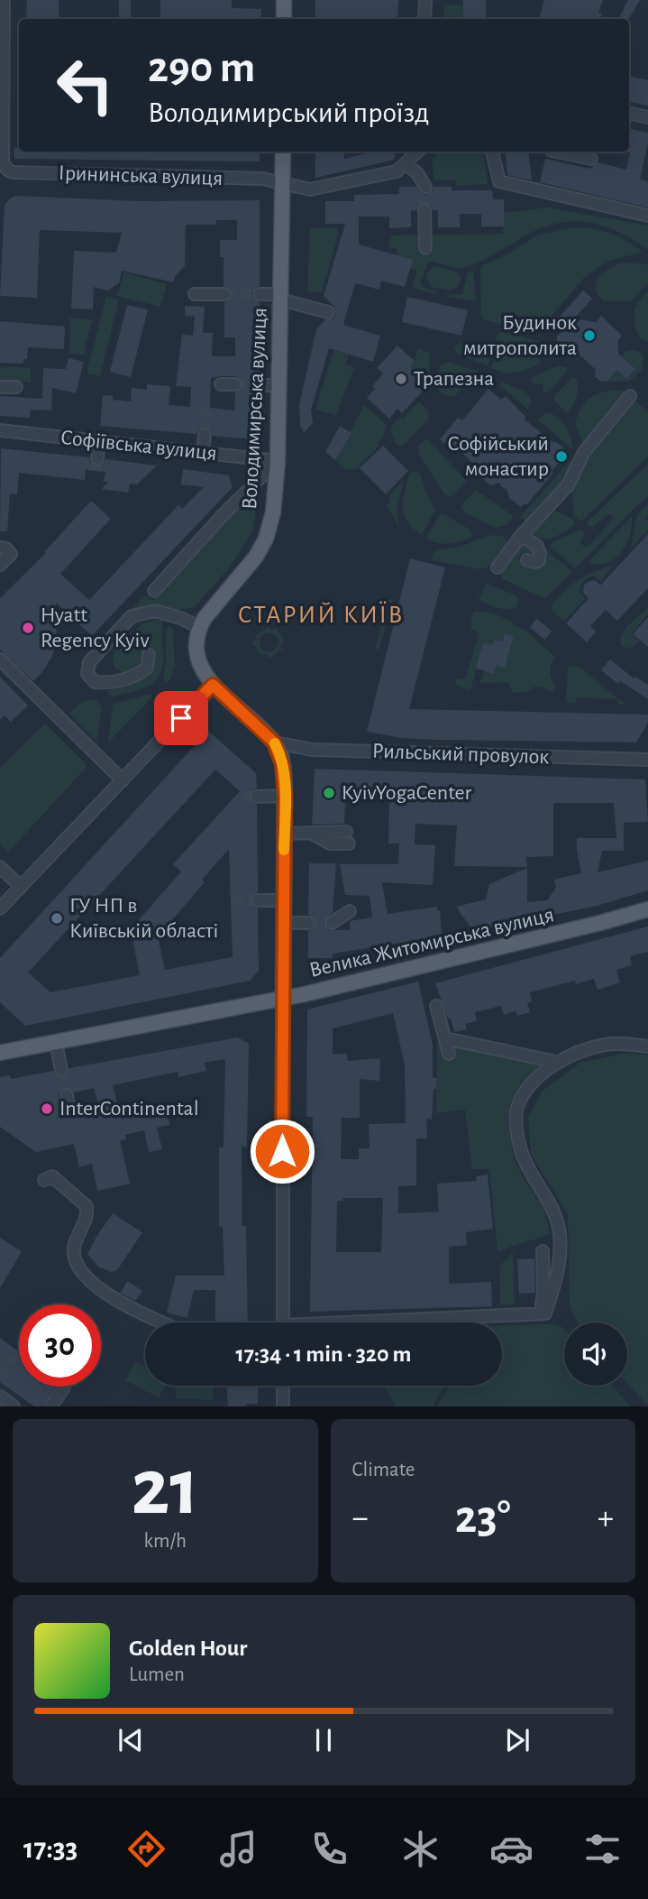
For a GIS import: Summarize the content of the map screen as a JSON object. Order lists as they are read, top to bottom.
{
  "streets": {
    "main road": ["Володимирська вулиця", "Велика Житомирська вулиця"],
    "street": ["Ірининська вулиця", "Софіївська вулиця", "Рильський провулок"]
  },
  "crossings": [
    ["Ірининська вулиця", "Володимирська вулиця"],
    ["Володимирська вулиця", "Софіївська вулиця"]
  ],
  "districts": ["СТАРИЙ КИЇВ"],
  "places": [
    "Будинок митрополита",
    "Трапезна",
    "Софійський монастир",
    "Hyatt Regency Kyiv",
    "KyivYogaCenter",
    "ГУ НП в Київській області",
    "InterContinental"
  ],
  "page": {
    "turn": ["290 m", "Володимирський проїзд"],
    "limit": "30",
    "trip": "17:34 · 1 min · 320 m",
    "tile": [
      ["21", "km/h"],
      "Climate"
    ],
    "heat": ["−", "23°", "+"],
    "song": ["Golden Hour", "Lumen"],
    "tabs": "17:33"
  }
}
